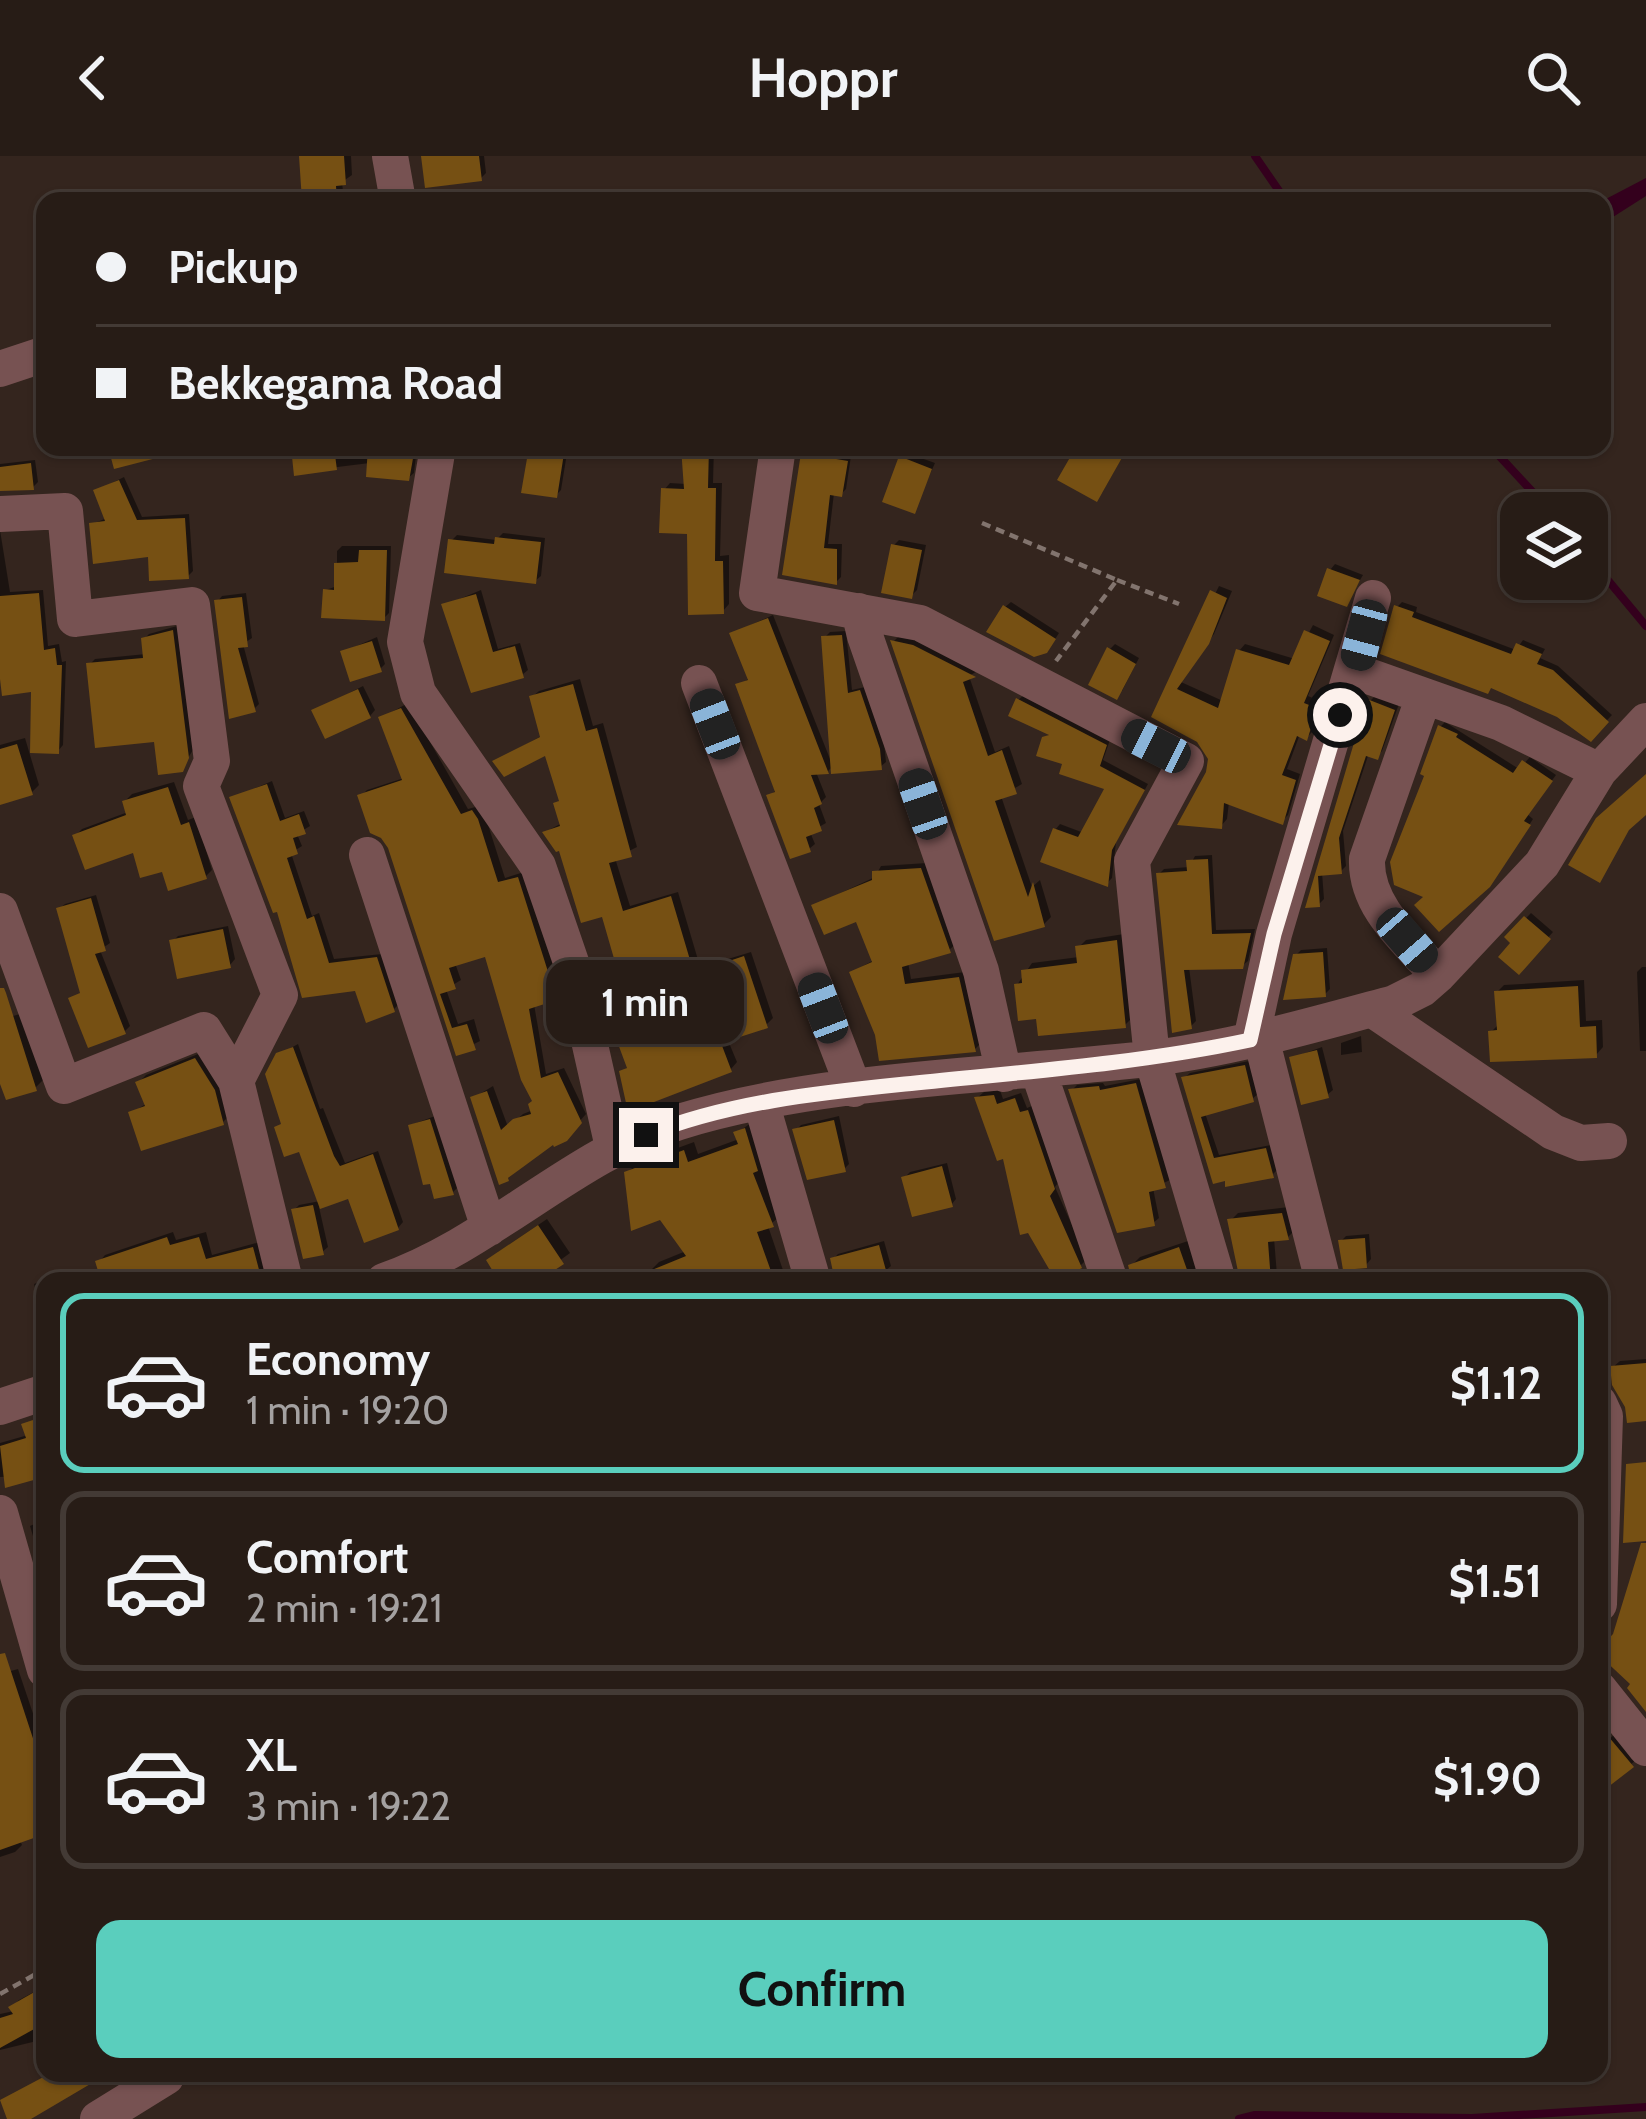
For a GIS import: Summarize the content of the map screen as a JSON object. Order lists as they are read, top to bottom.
{
  "page": {
    "header": "Hoppr",
    "banner": ["Pickup", "Bekkegama Road"],
    "bubble": "1 min",
    "list": [
      {
        "name": "Economy",
        "note": "1 min · 19:20",
        "value": "$1.12"
      },
      {
        "name": "Comfort",
        "note": "2 min · 19:21",
        "value": "$1.51"
      },
      {
        "name": "XL",
        "note": "3 min · 19:22",
        "value": "$1.90"
      }
    ],
    "buttons": "Confirm"
  }
}
